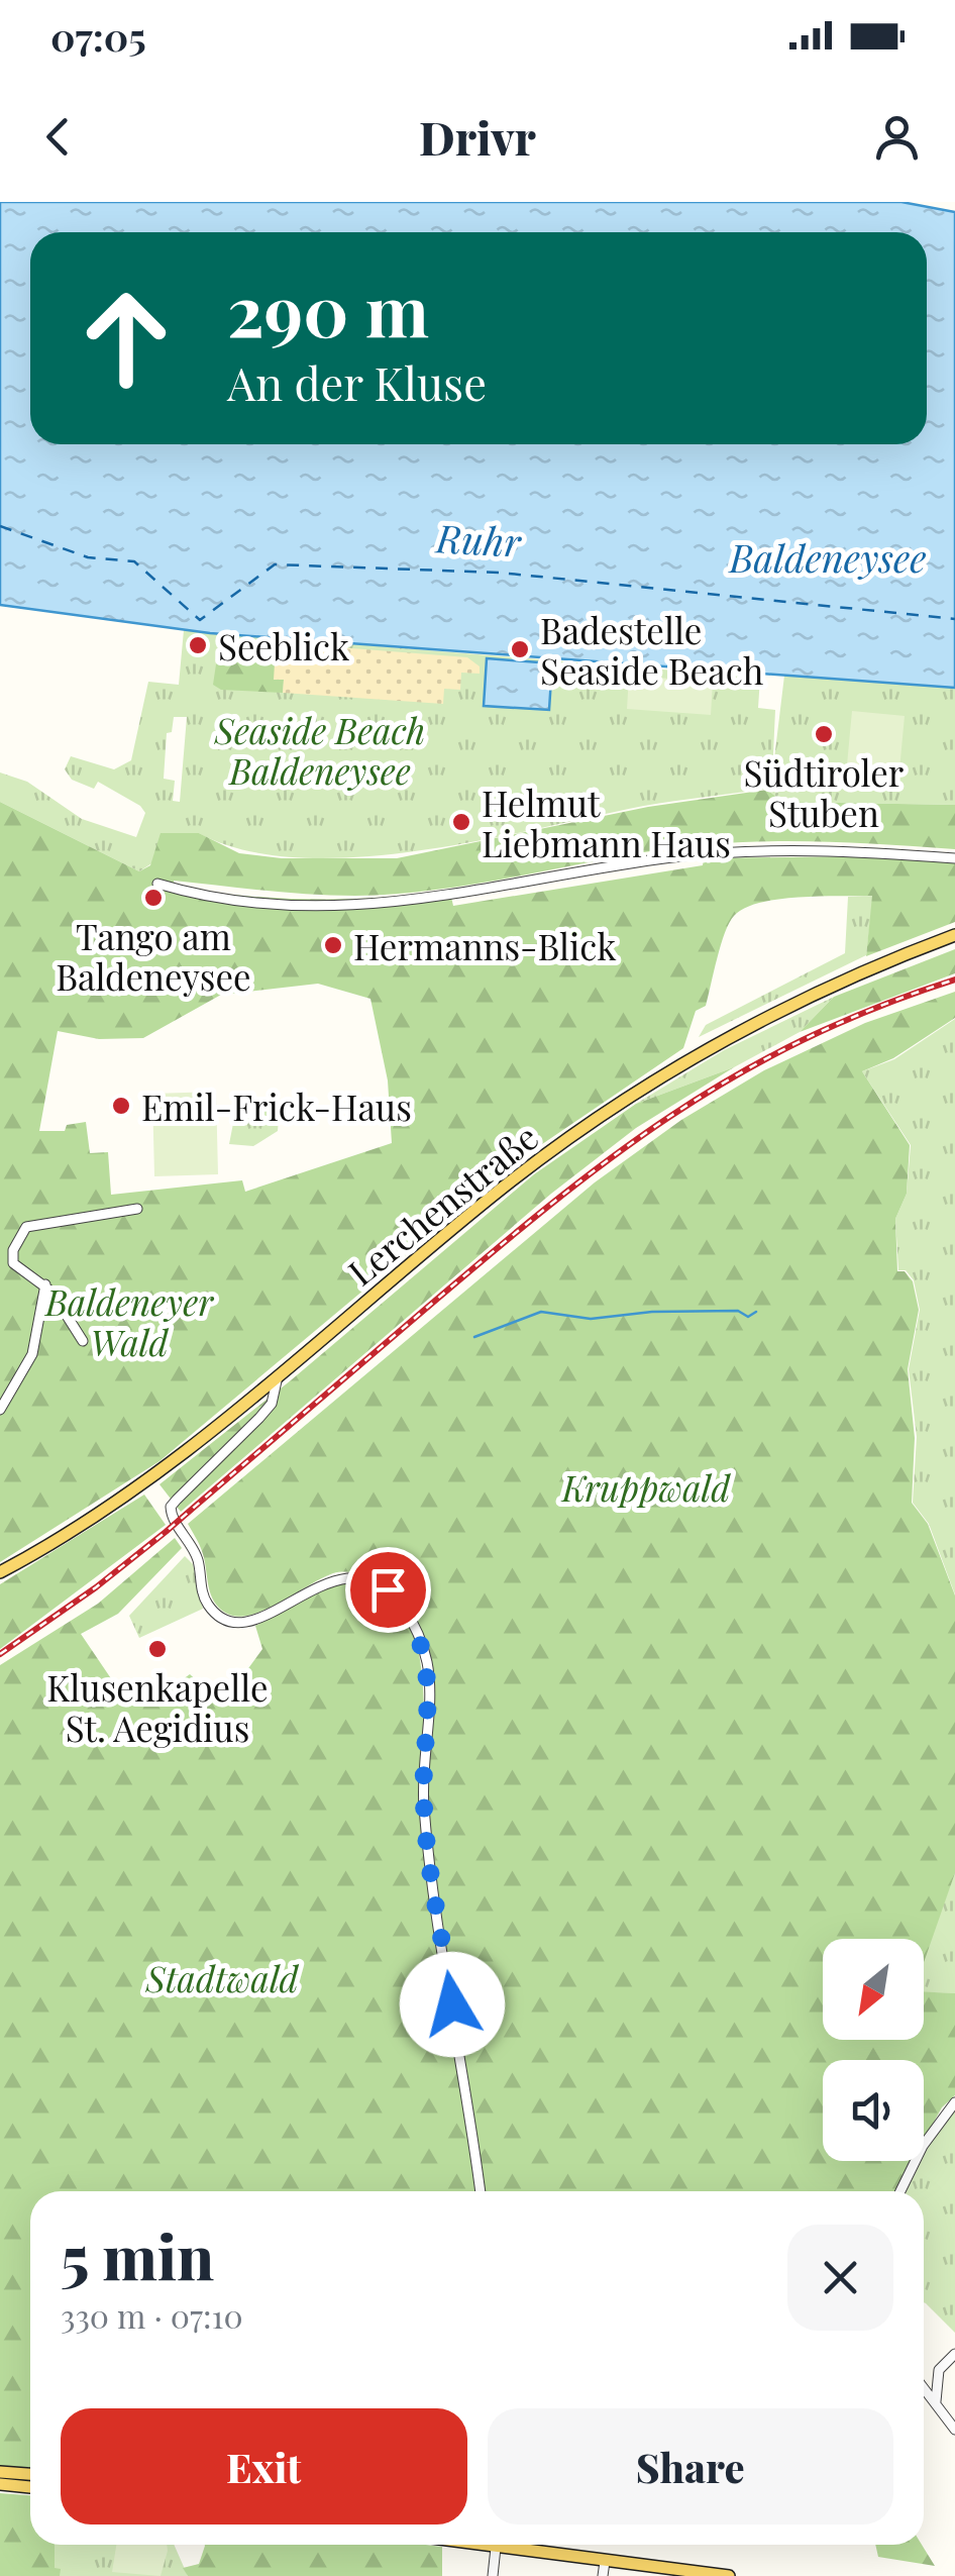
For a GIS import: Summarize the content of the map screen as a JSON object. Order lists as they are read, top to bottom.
{
  "streets": {
    "main road": ["Lerchenstraße"]
  },
  "water": ["Ruhr", "Baldeneysee"],
  "parks": [
    "Seaside Beach Baldeneysee",
    "Baldeneyer Wald",
    "Kruppwald",
    "Stadtwald"
  ],
  "places": [
    "Seeblick",
    "Badestelle Seaside Beach",
    "Südtiroler Stuben",
    "Helmut Liebmann Haus",
    "Tango am Baldeneysee",
    "Hermanns-Blick",
    "Emil-Frick-Haus",
    "Klusenkapelle St. Aegidius"
  ],
  "north": "bottom left",
  "page": {
    "status": "07:05",
    "header": "Drivr",
    "turn": ["290 m", "An der Kluse"],
    "heading": ["5 min", "330 m · 07:10"],
    "buttons": ["Exit", "Share"]
  }
}
